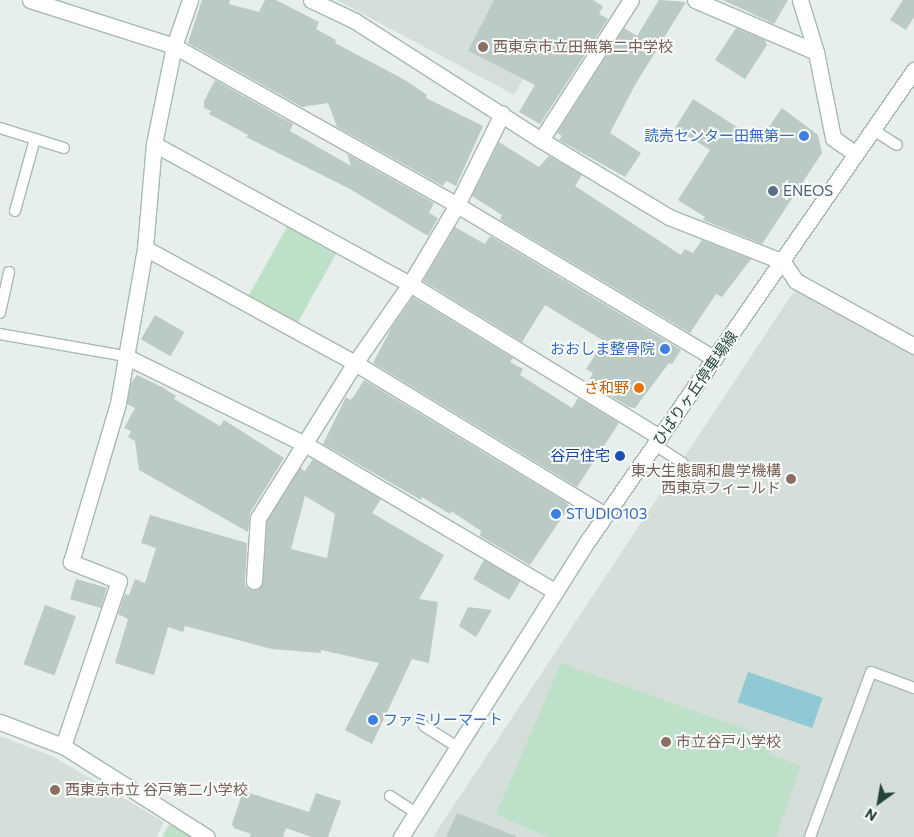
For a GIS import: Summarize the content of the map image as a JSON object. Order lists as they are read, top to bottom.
{
  "streets": {
    "street": ["ひばりヶ丘停車場線"]
  },
  "places": [
    "西東京市立田無第二中学校",
    "読売センター田無第一",
    "ENEOS",
    "おおしま整骨院",
    "さ和野",
    "谷戸住宅",
    "東大生態調和農学機構 西東京フィールド",
    "STUDIO103",
    "ファミリーマート",
    "市立谷戸小学校",
    "西東京市立 谷戸第二小学校"
  ],
  "north": "bottom left"
}
